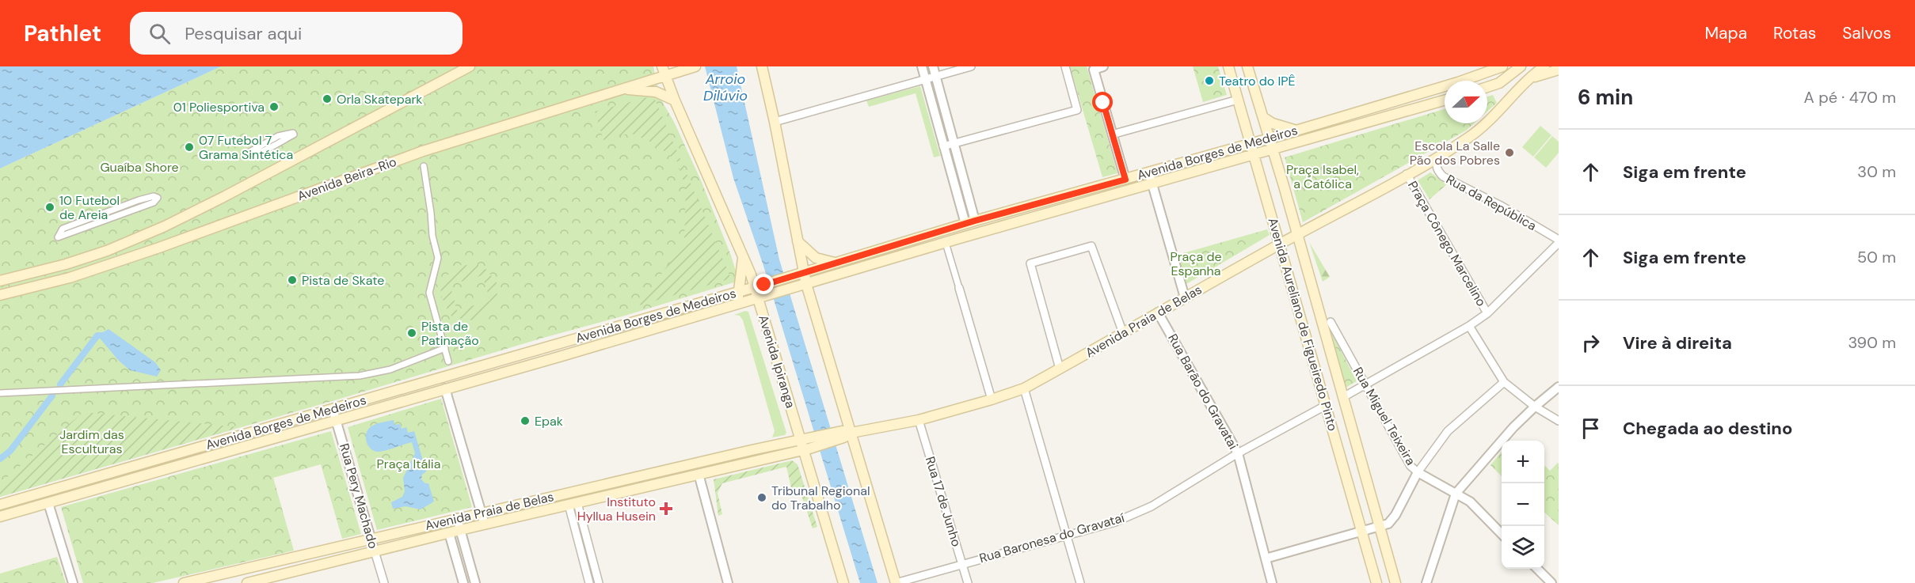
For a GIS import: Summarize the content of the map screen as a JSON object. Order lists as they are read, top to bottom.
{
  "streets": {
    "main road": [
      "Avenida Borges de Medeiros",
      "Avenida Beira-Rio",
      "Avenida Praia de Belas",
      "Avenida Aureliano de Figueiredo Pinto",
      "Avenida Ipiranga"
    ],
    "street": [
      "Rua da República",
      "Praça Cônego Marcelino",
      "Rua Barão do Gravatai",
      "Rua Miguel Teixeira",
      "Rua Pery Machado",
      "Rua 17 de Junho",
      "Rua Baronesa do Gravataí"
    ]
  },
  "crossings": [
    ["Avenida Borges de Medeiros", "Avenida Aureliano de Figueiredo Pinto"],
    ["Avenida Borges de Medeiros", "Avenida Ipiranga"],
    ["Avenida Borges de Medeiros", "Rua Pery Machado"],
    ["Avenida Beira-Rio", "Avenida Ipiranga"],
    ["Rua da República", "Avenida Praia de Belas"],
    ["Praça Cônego Marcelino", "Avenida Praia de Belas"],
    ["Avenida Praia de Belas", "Avenida Aureliano de Figueiredo Pinto"],
    ["Avenida Praia de Belas", "Avenida Ipiranga"],
    ["Avenida Praia de Belas", "Rua Barão do Gravatai"],
    ["Avenida Praia de Belas", "Rua Pery Machado"],
    ["Avenida Praia de Belas", "Rua 17 de Junho"],
    ["Avenida Aureliano de Figueiredo Pinto", "Rua Baronesa do Gravataí"],
    ["Rua Barão do Gravatai", "Rua Baronesa do Gravataí"],
    ["Rua 17 de Junho", "Rua Baronesa do Gravataí"]
  ],
  "water": ["Arroio Dilúvio"],
  "parks": [
    "Guaíba Shore",
    "Praça Isabel, a Católica",
    "Praça de Espanha",
    "Jardim das Esculturas",
    "Praça Itália"
  ],
  "places": {
    "other": [
      "Teatro do IPÊ",
      "Orla Skatepark",
      "01 Poliesportiva",
      "07 Futebol 7 Grama Sintética",
      "Escola La Salle Pão dos Pobres",
      "10 Futebol de Areia",
      "Pista de Skate",
      "Pista de Patinação",
      "Epak",
      "Tribunal Regional do Trabalho"
    ],
    "health": ["Instituto Hyllua Husein"]
  },
  "north": "right",
  "page": {
    "header": "Pathlet",
    "search": "Pesquisar aqui",
    "nav": ["Mapa", "Rotas", "Salvos"],
    "heading": ["6 min", "A pé · 470 m"],
    "list": [
      ["Siga em frente", "30 m"],
      ["Siga em frente", "50 m"],
      ["Vire à direita", "390 m"],
      "Chegada ao destino"
    ],
    "map_buttons": ["+", "−"]
  }
}
